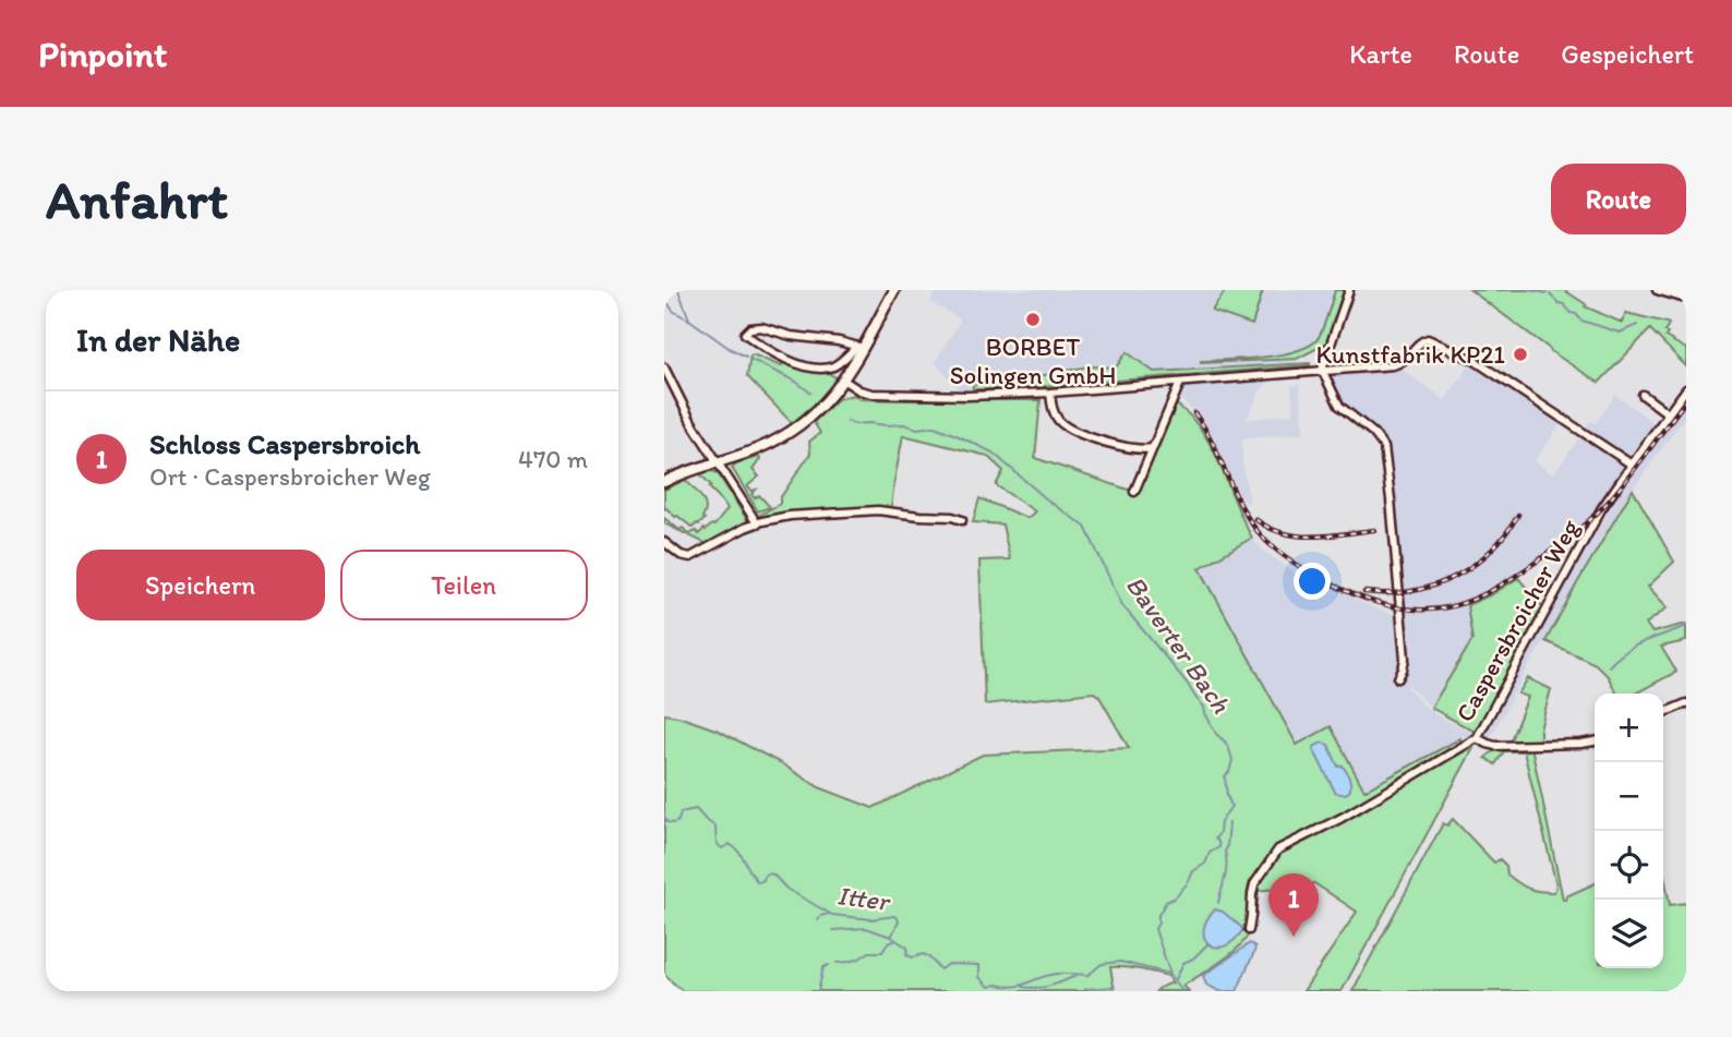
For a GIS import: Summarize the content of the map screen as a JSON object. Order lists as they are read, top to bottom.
{
  "streets": {
    "street": ["Caspersbroicher Weg"]
  },
  "water": ["Baverter Bach", "Itter"],
  "places": ["BORBET Solingen GmbH", "Kunstfabrik KP21"],
  "page": {
    "header": "Pinpoint",
    "nav": ["Karte", "Route", "Gespeichert"],
    "buttons": [
      "Route",
      ["Speichern", "Teilen"]
    ],
    "title": "Anfahrt",
    "heading": "In der Nähe",
    "list": [
      {
        "mark": "1",
        "name": "Schloss Caspersbroich",
        "note": "Ort · Caspersbroicher Weg",
        "value": "470 m"
      }
    ],
    "map_buttons": ["+", "−"],
    "pins": "1"
  }
}
